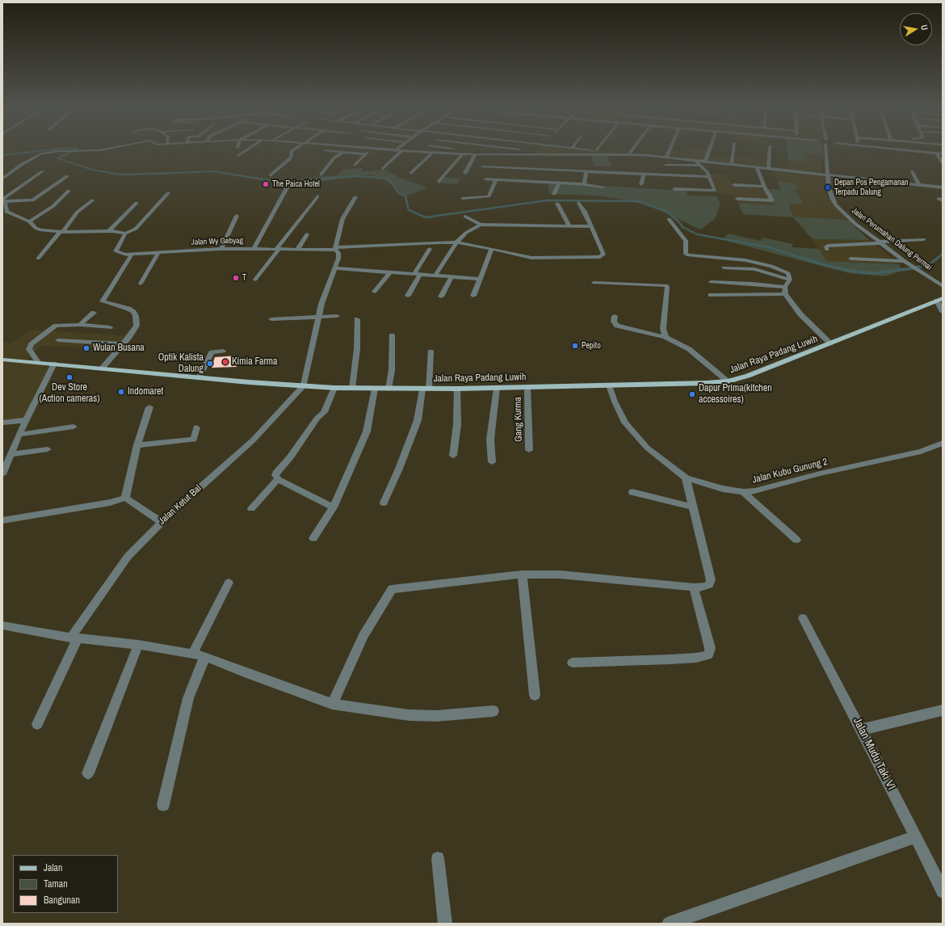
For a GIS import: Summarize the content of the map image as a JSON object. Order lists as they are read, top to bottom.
{
  "streets": {
    "main road": ["Jalan Raya Padang Luwih"],
    "street": [
      "Jalan Perumahan Dalung Permai",
      "Jalan Wy Gebyag",
      "Gang Kurma",
      "Jalan Kubu Gunung 2",
      "Jalan Ketut Bal",
      "Jalan Mudu Taki VI"
    ]
  },
  "crossings": [
    ["Jalan Raya Padang Luwih", "Gang Kurma"],
    ["Jalan Raya Padang Luwih", "Jalan Kubu Gunung 2"],
    ["Jalan Raya Padang Luwih", "Jalan Ketut Bal"]
  ],
  "places": [
    "The Paica Hotel",
    "Depan Pos Pengamanan Terpadu Dalung",
    "T",
    "Pepito",
    "Wulan Busana",
    "Kimia Farma",
    "Optik Kalista Dalung",
    "Dev Store (Action cameras)",
    "Indomaret",
    "Dapur Prima(kitchen accessoires)"
  ],
  "legend": ["Jalan", "Taman", "Bangunan"],
  "north": "right"
}
